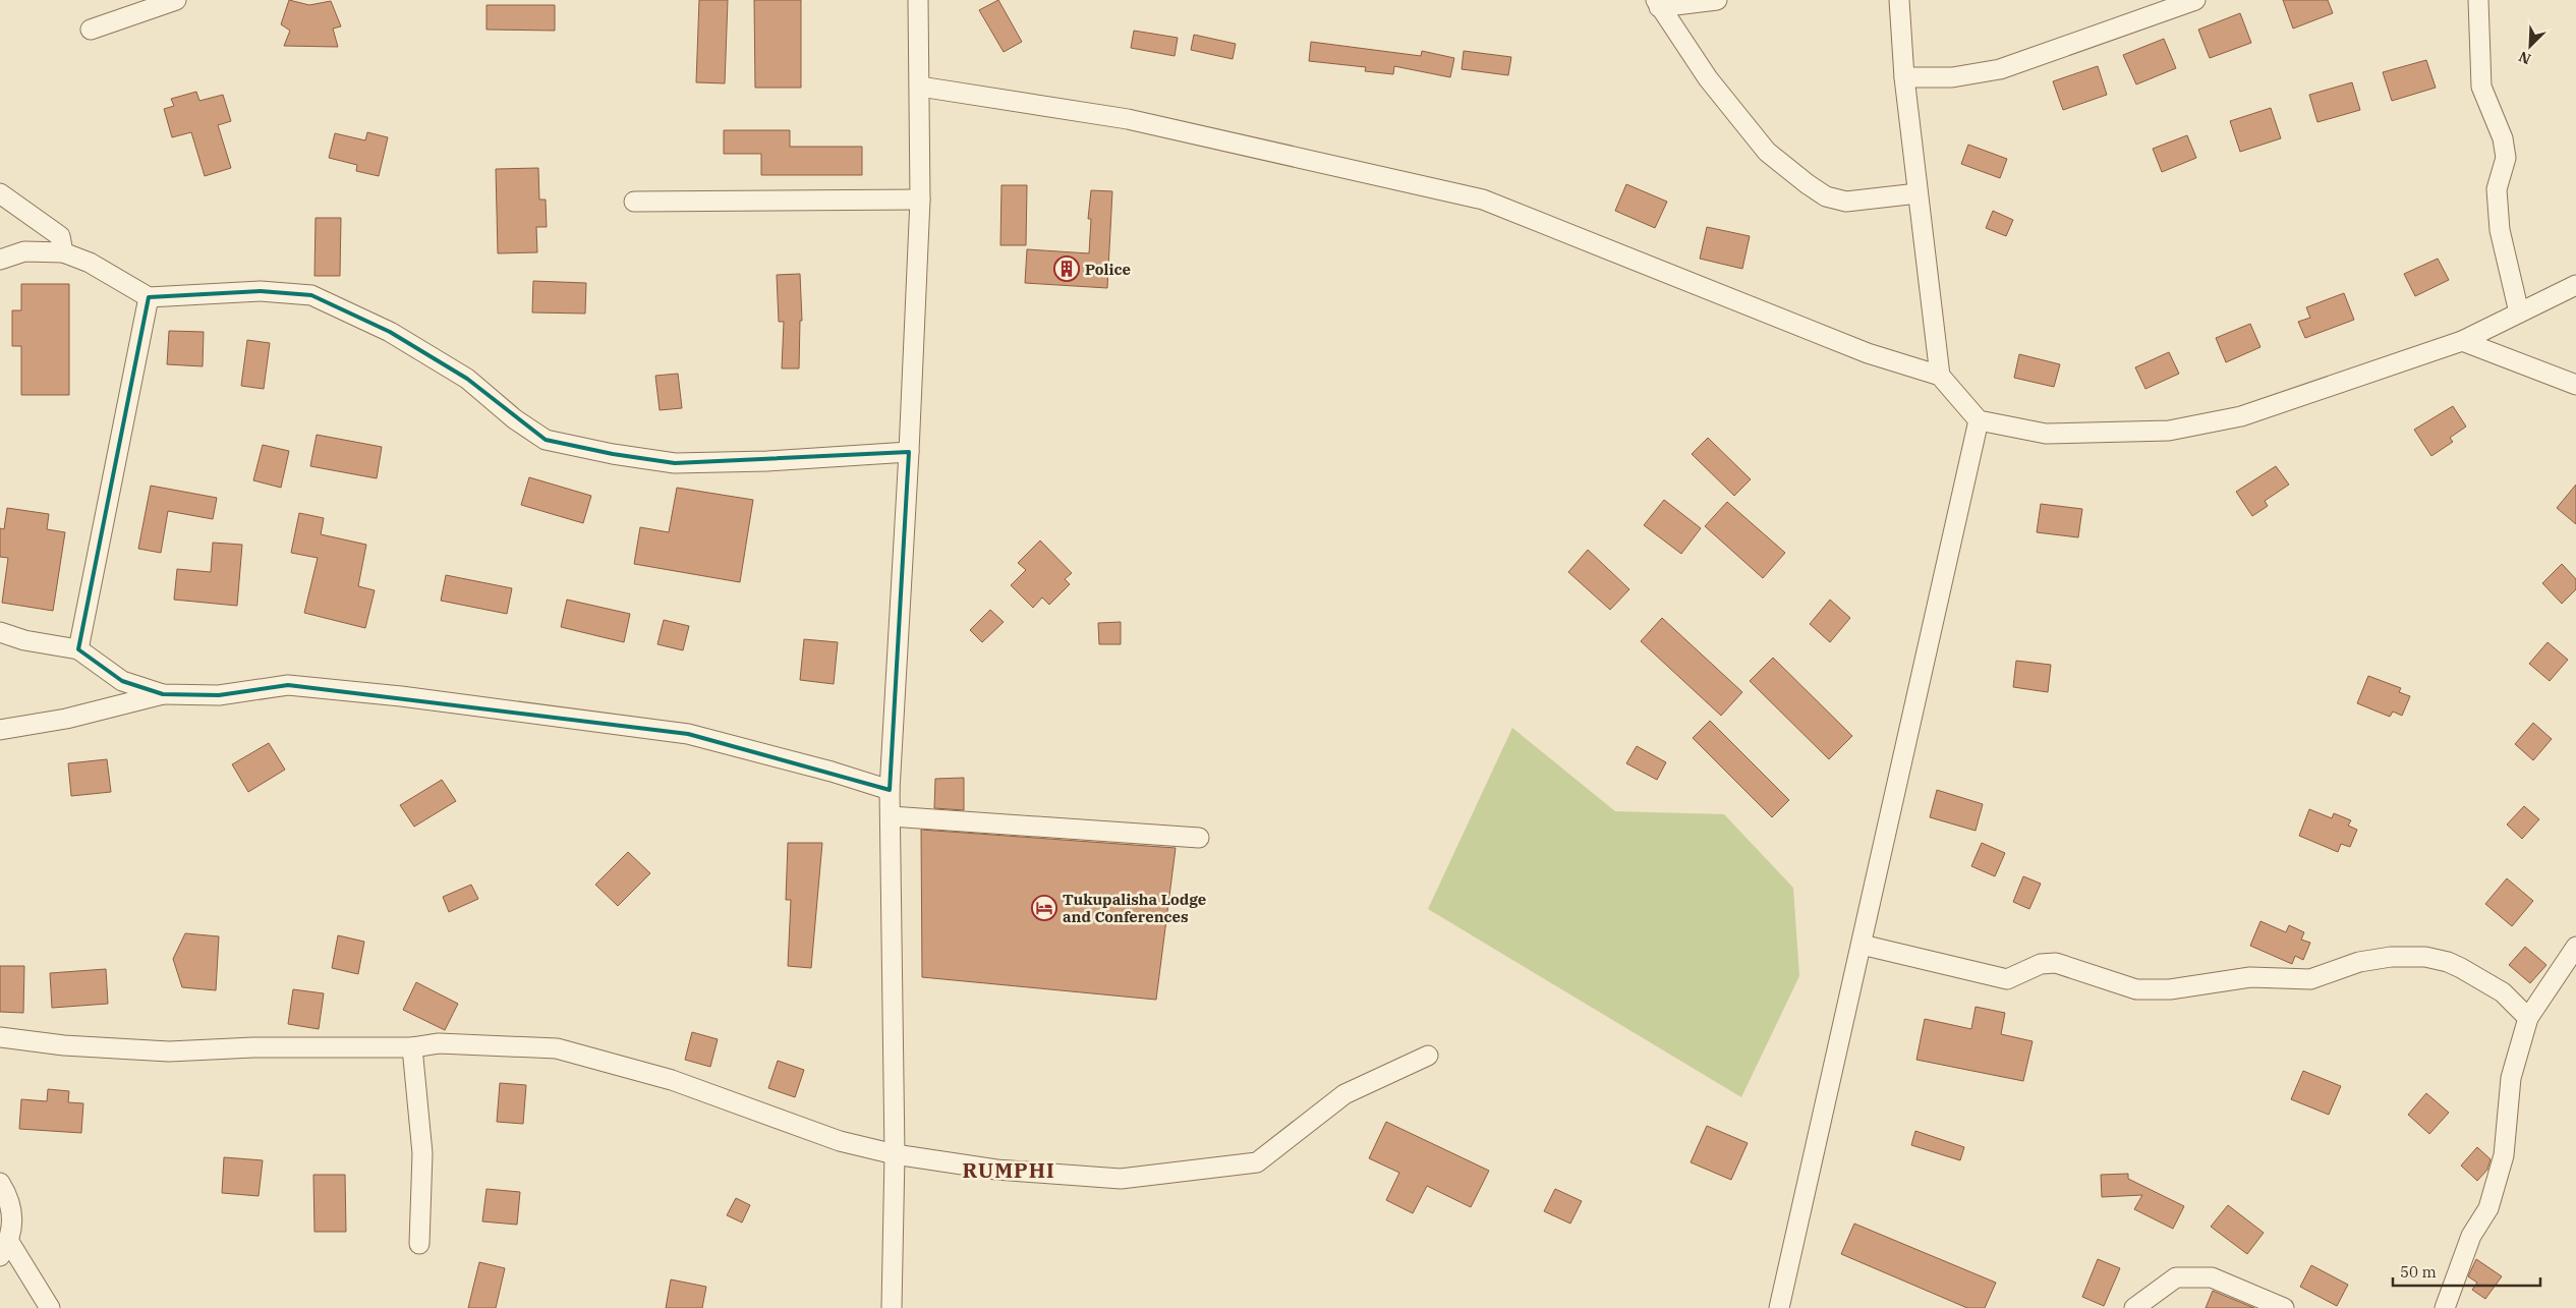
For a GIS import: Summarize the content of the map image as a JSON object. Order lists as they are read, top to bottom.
{
  "districts": ["RUMPHI"],
  "places": {
    "building": ["Police"],
    "hotel": ["Tukupalisha Lodge and Conferences"]
  },
  "scale_bar": "50 m",
  "north": "bottom left"
}
